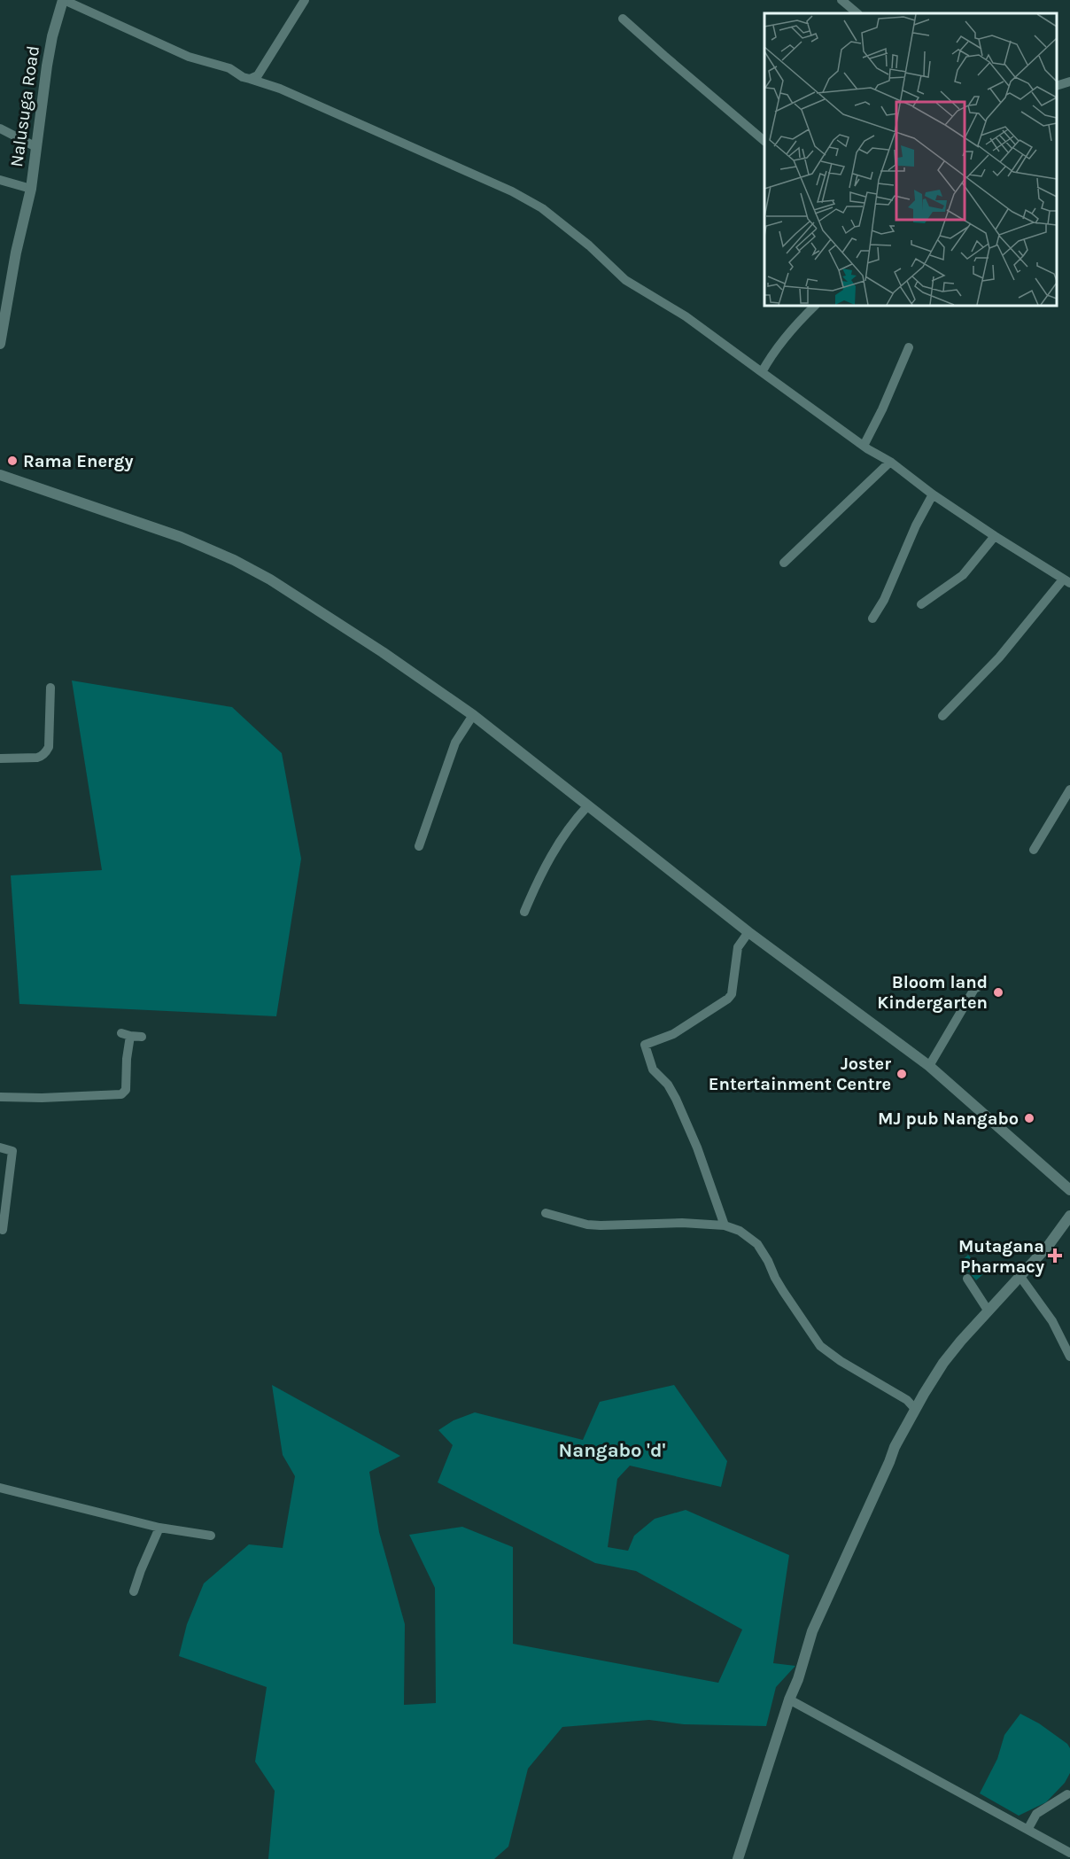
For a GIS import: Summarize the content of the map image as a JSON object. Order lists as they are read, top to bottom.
{
  "streets": {
    "street": ["Nalusuga Road"]
  },
  "districts": ["Nangabo 'd'"],
  "places": {
    "other": [
      "Rama Energy",
      "Bloom land Kindergarten",
      "Joster Entertainment Centre",
      "MJ pub Nangabo"
    ],
    "health": ["Mutagana Pharmacy"]
  }
}
